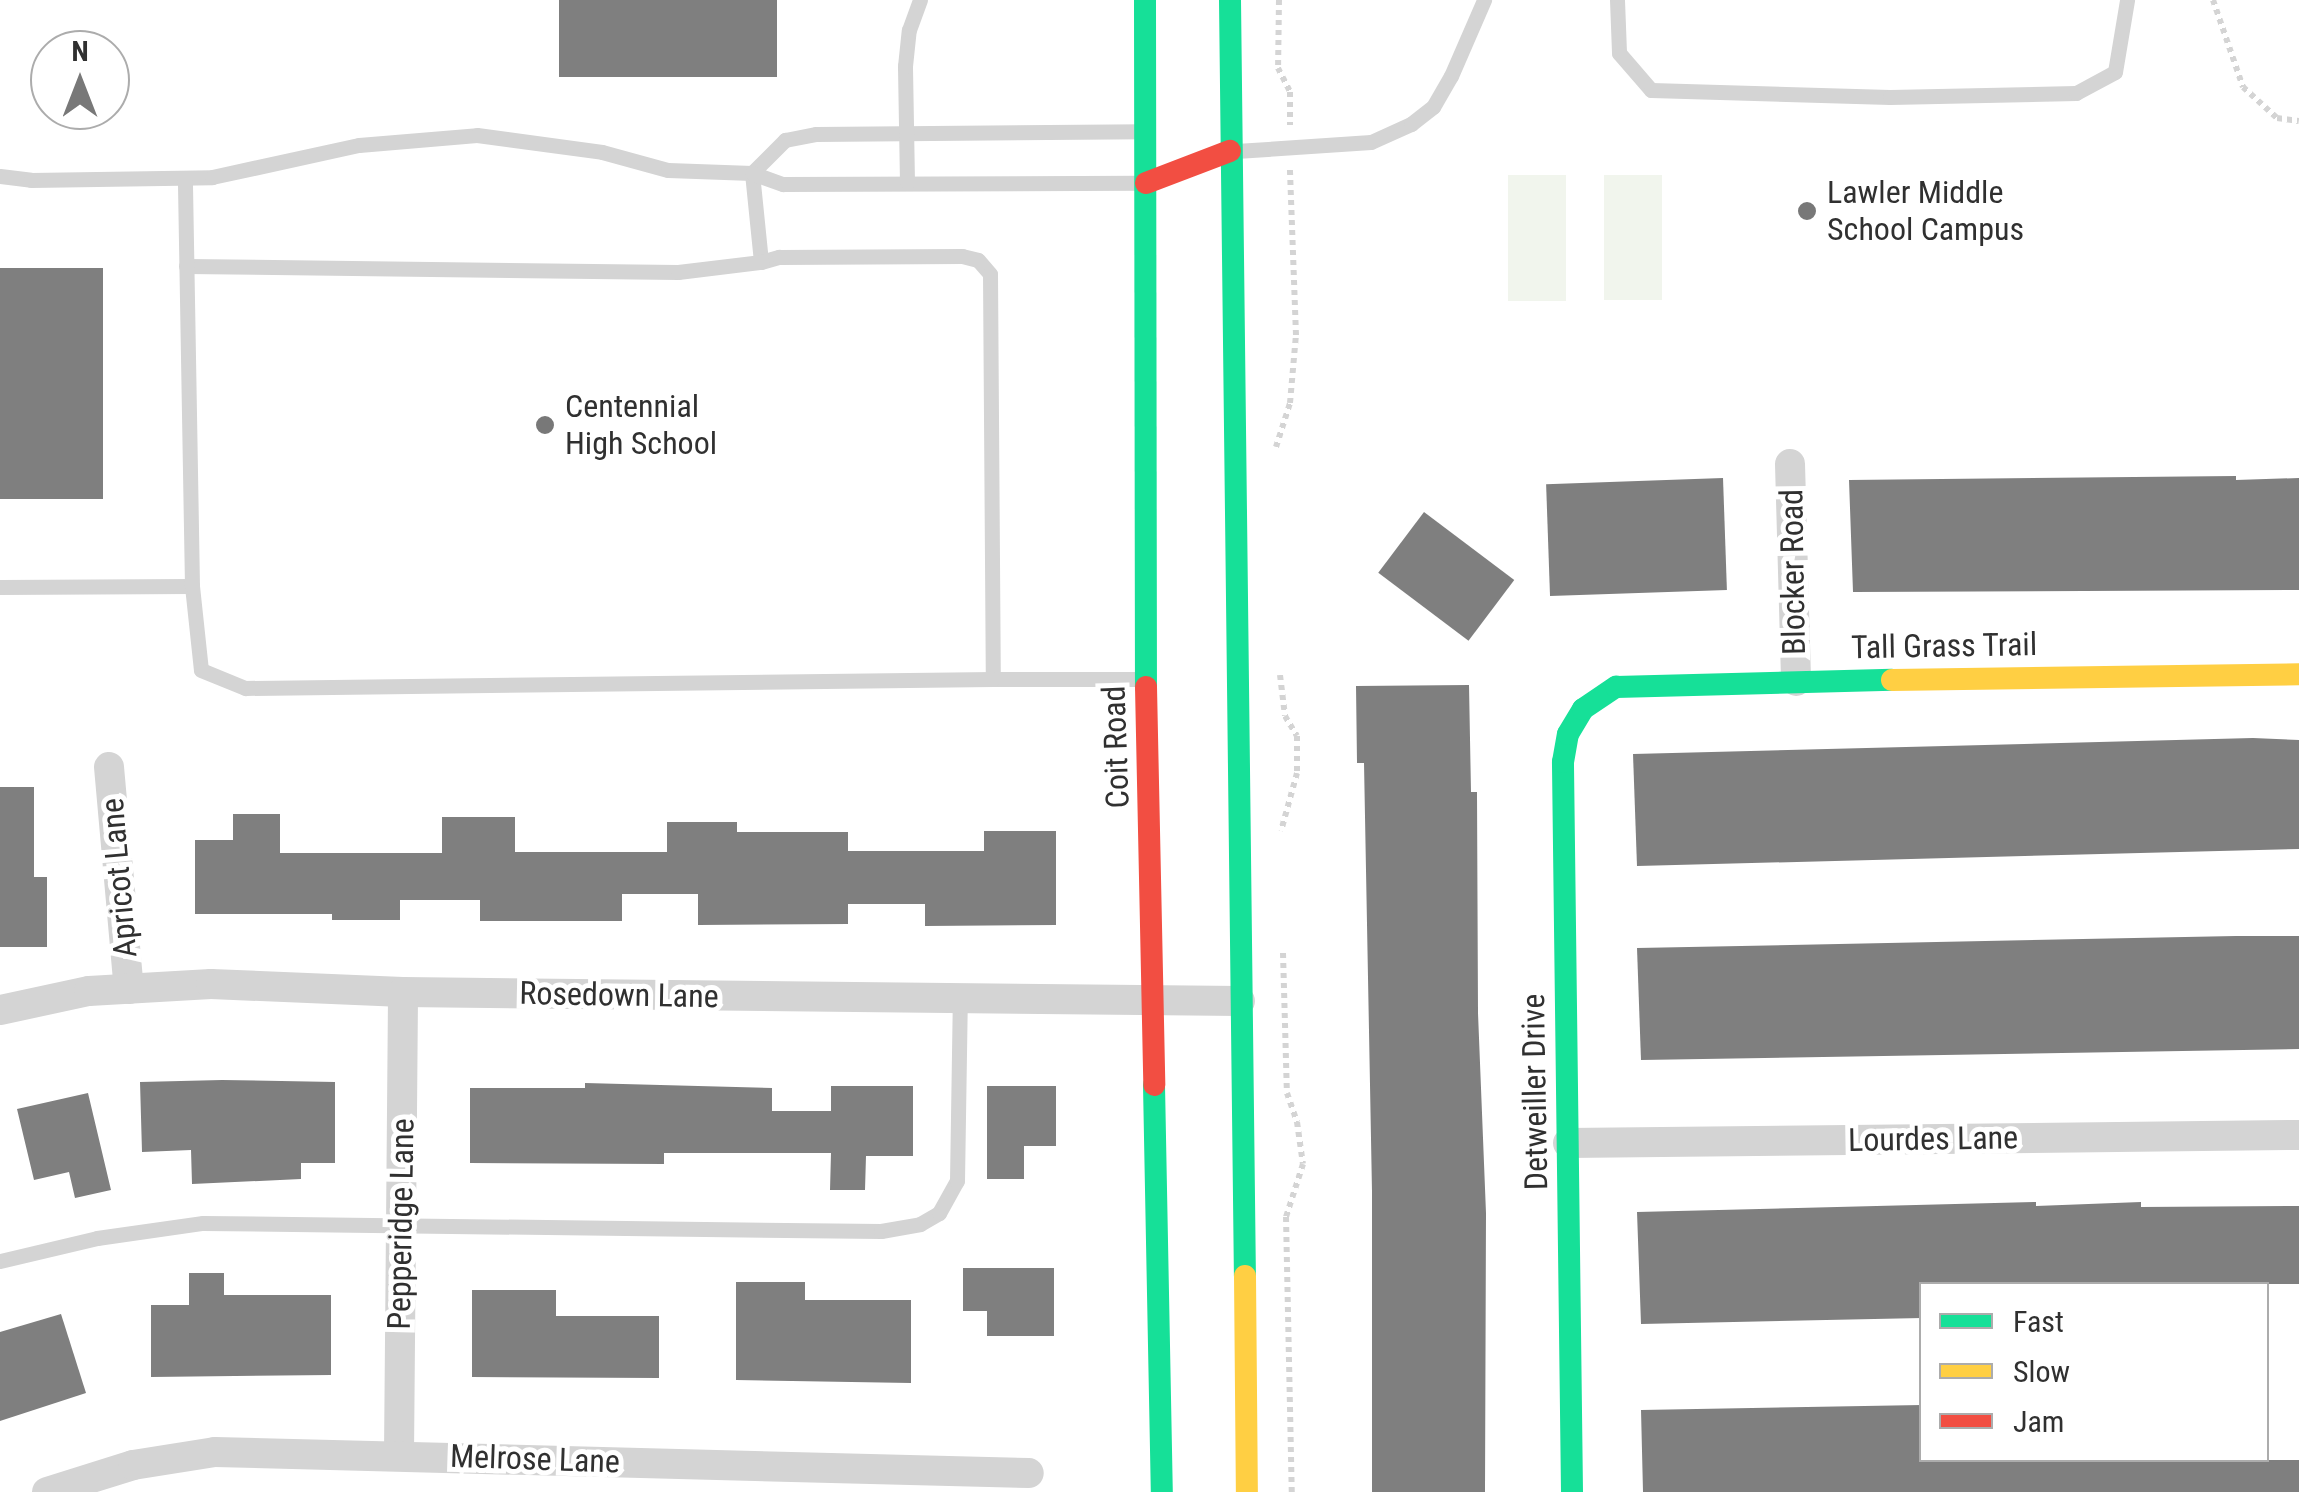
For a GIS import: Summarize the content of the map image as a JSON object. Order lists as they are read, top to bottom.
{
  "streets": {
    "main road": ["Tall Grass Trail", "Coit Road", "Detweiller Drive"],
    "street": [
      "Blocker Road",
      "Apricot Lane",
      "Rosedown Lane",
      "Lourdes Lane",
      "Pepperidge Lane",
      "Melrose Lane"
    ]
  },
  "crossings": [
    ["Blocker Road", "Tall Grass Trail"],
    ["Tall Grass Trail", "Detweiller Drive"],
    ["Coit Road", "Rosedown Lane"],
    ["Apricot Lane", "Rosedown Lane"],
    ["Rosedown Lane", "Pepperidge Lane"],
    ["Detweiller Drive", "Lourdes Lane"],
    ["Pepperidge Lane", "Melrose Lane"]
  ],
  "places": ["Lawler Middle School Campus", "Centennial High School"],
  "legend": ["Fast", "Slow", "Jam"],
  "north": "top"
}
